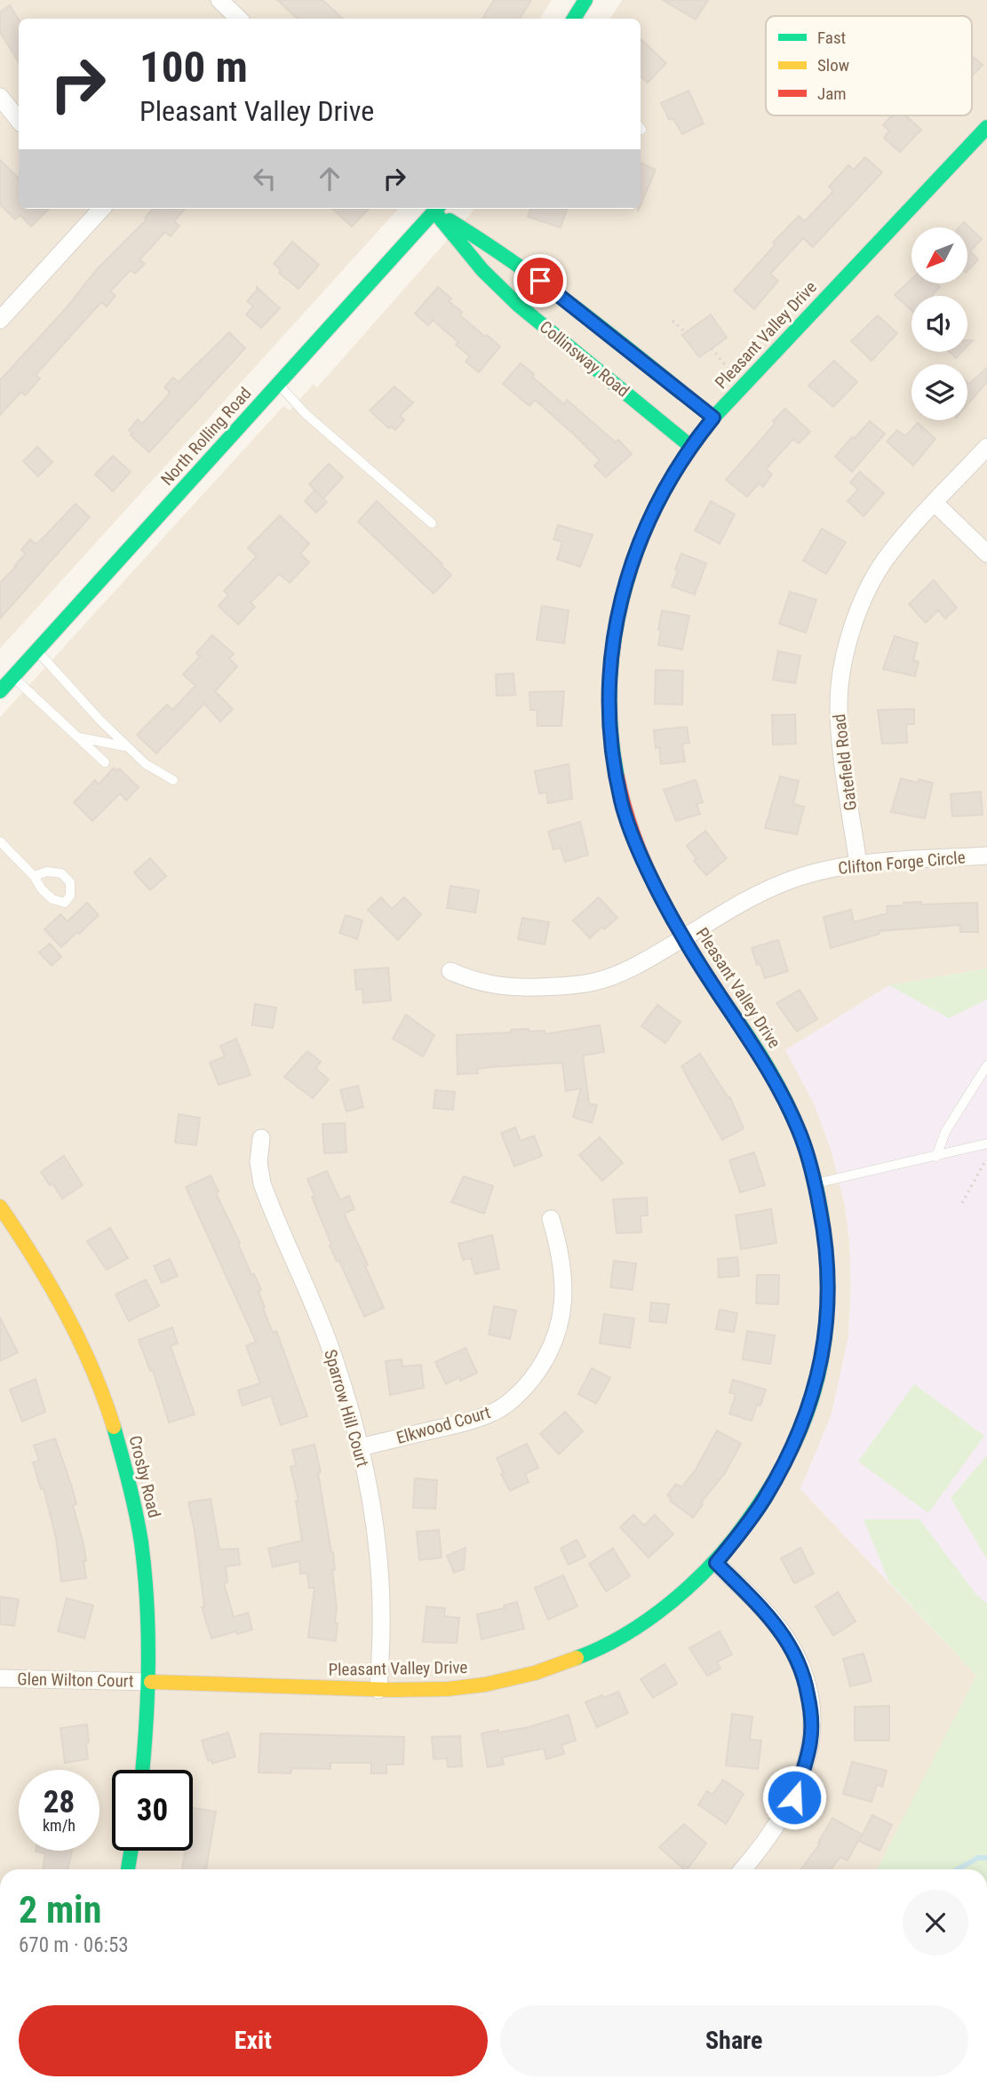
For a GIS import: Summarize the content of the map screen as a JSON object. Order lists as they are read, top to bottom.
{
  "streets": {
    "street": [
      "Pleasant Valley Drive",
      "Collinsway Road",
      "North Rolling Road",
      "Gatefield Road",
      "Clifton Forge Circle",
      "Sparrow Hill Court",
      "Elkwood Court",
      "Crosby Road",
      "Glen Wilton Court"
    ]
  },
  "crossings": [
    ["Pleasant Valley Drive", "Collinsway Road"],
    ["Pleasant Valley Drive", "Clifton Forge Circle"],
    ["Pleasant Valley Drive", "Sparrow Hill Court"],
    ["Pleasant Valley Drive", "Crosby Road"],
    ["Pleasant Valley Drive", "Glen Wilton Court"],
    ["Gatefield Road", "Clifton Forge Circle"],
    ["Sparrow Hill Court", "Elkwood Court"],
    ["Crosby Road", "Glen Wilton Court"]
  ],
  "legend": ["Fast", "Slow", "Jam"],
  "north": "bottom left",
  "page": {
    "turn": ["100 m", "Pleasant Valley Drive"],
    "speed": "28 km/h",
    "limit": "30",
    "heading": ["2 min", "670 m · 06:53"],
    "buttons": ["Exit", "Share"]
  }
}
